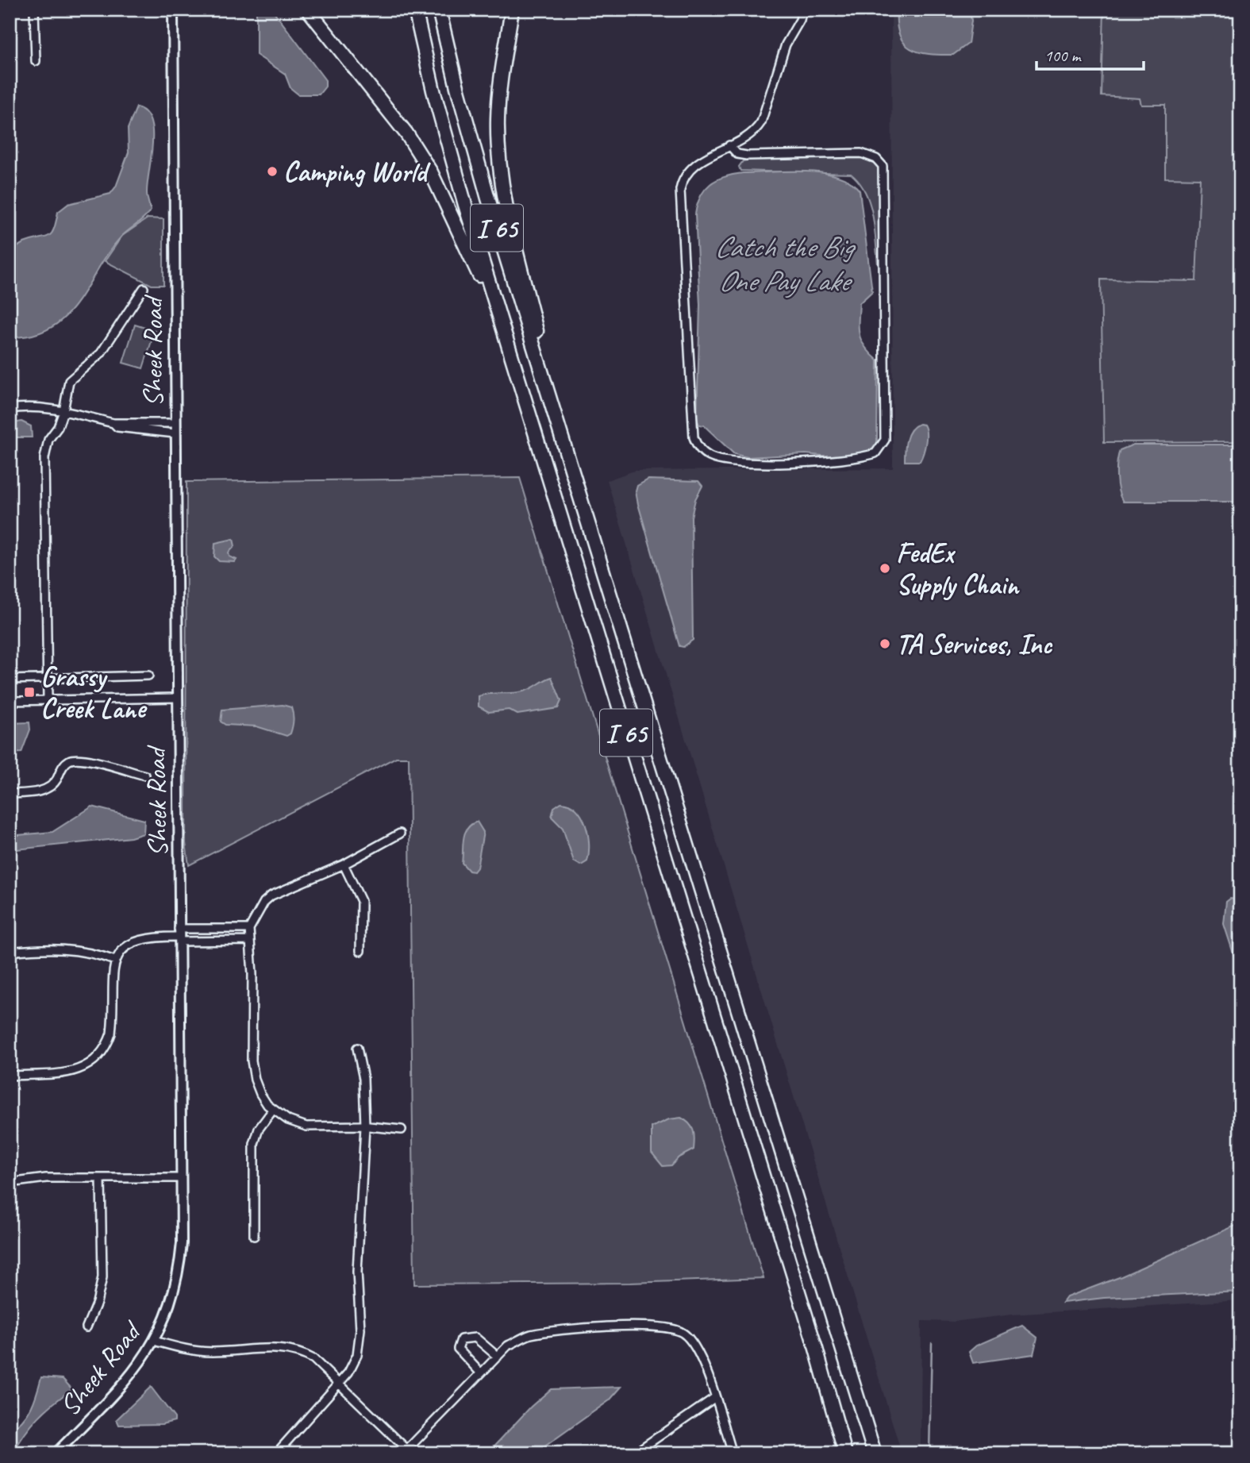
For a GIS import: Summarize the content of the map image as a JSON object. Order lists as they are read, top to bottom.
{
  "streets": {
    "highway": ["I 65"],
    "street": ["Sheek Road"]
  },
  "water": ["Catch the Big One Pay Lake"],
  "places": {
    "other": ["Camping World", "FedEx Supply Chain", "TA Services, Inc"],
    "transit": ["Grassy Creek Lane"]
  },
  "scale_bar": "100 m"
}
